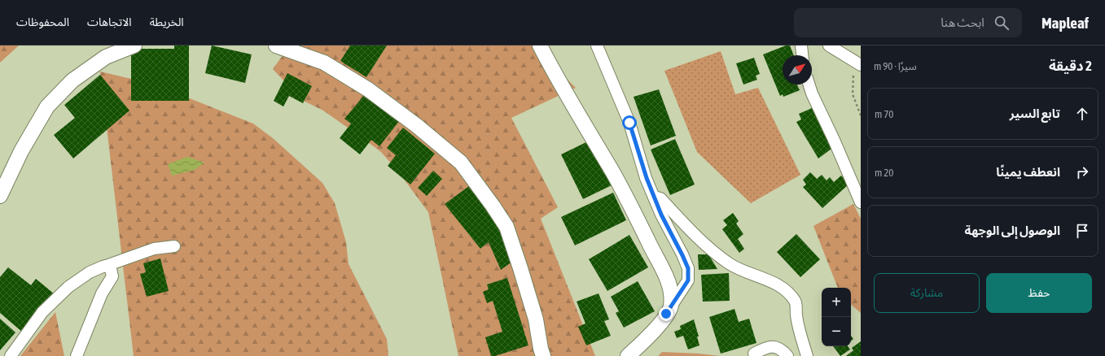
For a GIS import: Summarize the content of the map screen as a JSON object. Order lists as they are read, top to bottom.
{
  "north": "top right",
  "page": {
    "header": "Mapleaf",
    "search": "ابحث هنا",
    "nav": ["الخريطة", "الاتجاهات", "المحفوظات"],
    "heading": ["2 دقيقة", "سيرًا · 90 m"],
    "list": [
      ["تابع السير", "70 m"],
      ["انعطف يمينًا", "20 m"],
      "الوصول إلى الوجهة"
    ],
    "buttons": ["حفظ", "مشاركة"],
    "map_buttons": ["+", "−"]
  }
}
